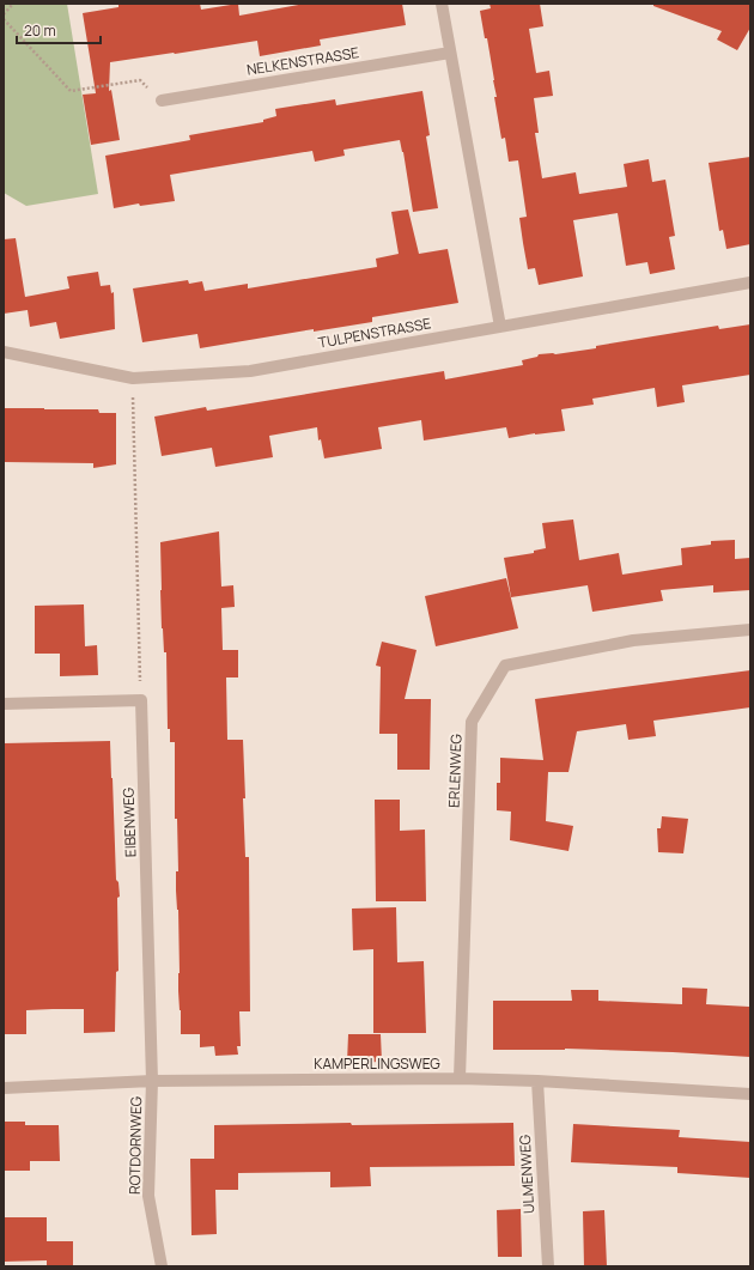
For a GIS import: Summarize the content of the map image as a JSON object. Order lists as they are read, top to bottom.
{
  "streets": {
    "street": [
      "NELKENSTRASSE",
      "TULPENSTRASSE",
      "ERLENWEG",
      "EIBENWEG",
      "KAMPERLINGSWEG",
      "ROTDORNWEG",
      "ULMENWEG"
    ]
  },
  "crossings": [
    ["ERLENWEG", "KAMPERLINGSWEG"],
    ["EIBENWEG", "KAMPERLINGSWEG"],
    ["EIBENWEG", "ROTDORNWEG"],
    ["KAMPERLINGSWEG", "ROTDORNWEG"],
    ["KAMPERLINGSWEG", "ULMENWEG"]
  ],
  "scale_bar": "20 m"
}
